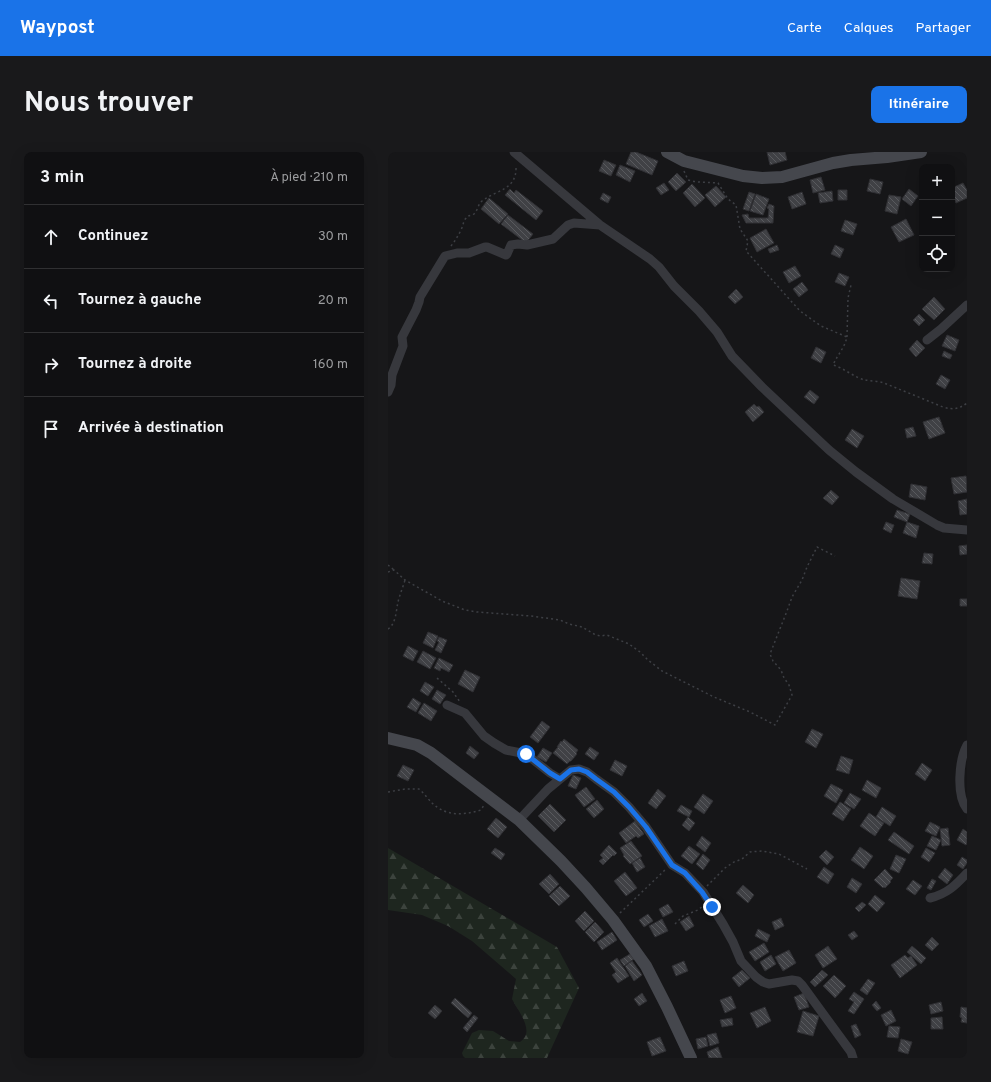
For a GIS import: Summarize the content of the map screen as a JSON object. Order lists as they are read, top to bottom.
{
  "page": {
    "header": "Waypost",
    "nav": ["Carte", "Calques", "Partager"],
    "title": "Nous trouver",
    "buttons": "Itinéraire",
    "heading": ["3 min", "À pied · 210 m"],
    "map_buttons": ["+", "−"],
    "list": [
      ["Continuez", "30 m"],
      ["Tournez à gauche", "20 m"],
      ["Tournez à droite", "160 m"],
      "Arrivée à destination"
    ]
  }
}
